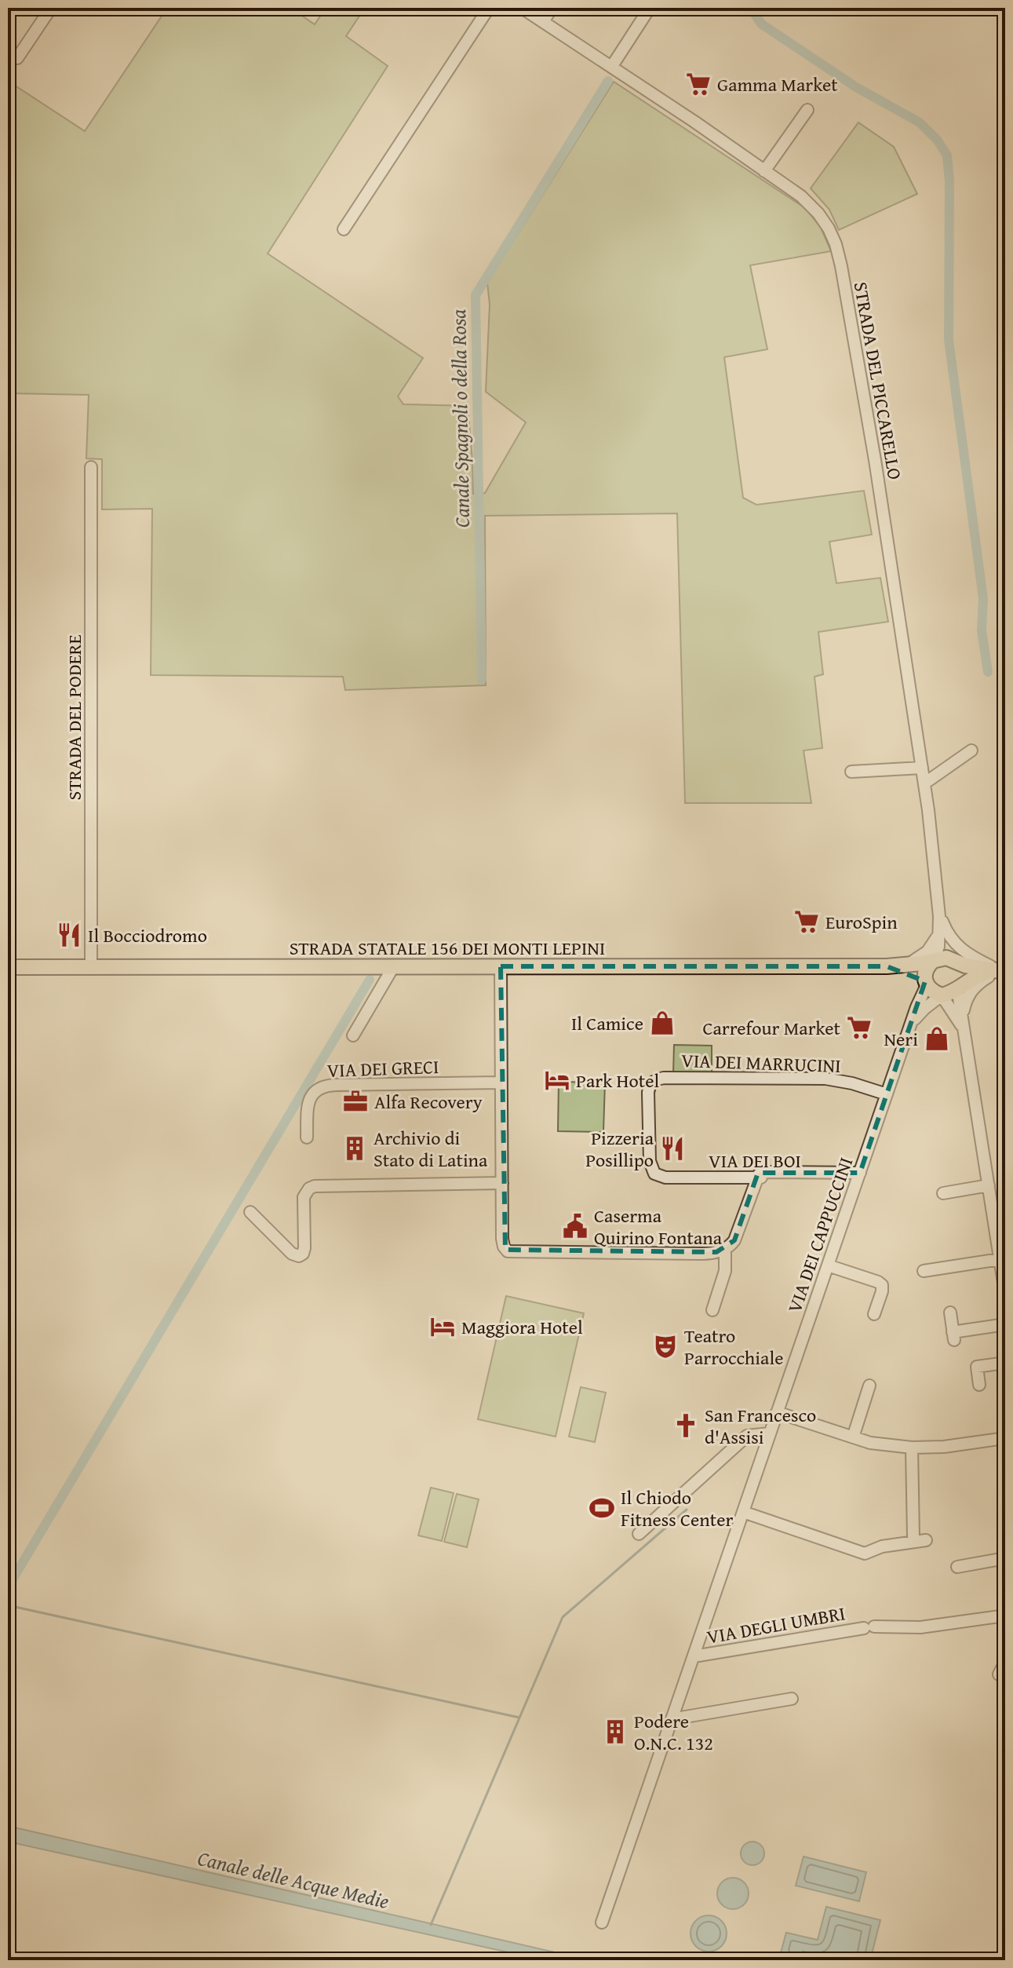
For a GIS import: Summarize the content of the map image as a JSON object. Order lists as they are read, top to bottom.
{
  "streets": {
    "main road": ["STRADA STATALE 156 DEI MONTI LEPINI"],
    "street": [
      "STRADA DEL PICCARELLO",
      "STRADA DEL PODERE",
      "VIA DEI MARRUCINI",
      "VIA DEI GRECI",
      "VIA DEI BOI",
      "VIA DEI CAPPUCCINI",
      "VIA DEGLI UMBRI"
    ]
  },
  "crossings": [
    ["STRADA DEL PICCARELLO", "STRADA STATALE 156 DEI MONTI LEPINI"],
    ["STRADA DEL PICCARELLO", "VIA DEI CAPPUCCINI"],
    ["STRADA DEL PODERE", "STRADA STATALE 156 DEI MONTI LEPINI"],
    ["STRADA STATALE 156 DEI MONTI LEPINI", "VIA DEI CAPPUCCINI"],
    ["VIA DEI MARRUCINI", "VIA DEI BOI"],
    ["VIA DEI MARRUCINI", "VIA DEI CAPPUCCINI"],
    ["VIA DEI BOI", "VIA DEI CAPPUCCINI"],
    ["VIA DEI CAPPUCCINI", "VIA DEGLI UMBRI"]
  ],
  "water": ["Canale Spagnoli o della Rosa", "Canale delle Acque Medie"],
  "places": {
    "supermarket": ["Gamma Market", "EuroSpin", "Carrefour Market"],
    "restaurant": ["Il Bocciodromo", "Pizzeria Posillipo"],
    "shop": ["Il Camice", "Neri"],
    "hotel": ["Park Hotel", "Maggiora Hotel"],
    "office": ["Alfa Recovery"],
    "building": ["Archivio di Stato di Latina", "Podere O.N.C. 132"],
    "public building": ["Caserma Quirino Fontana"],
    "theatre": ["Teatro Parrocchiale"],
    "church": ["San Francesco d'Assisi"],
    "sports": ["Il Chiodo Fitness Center"]
  }
}
